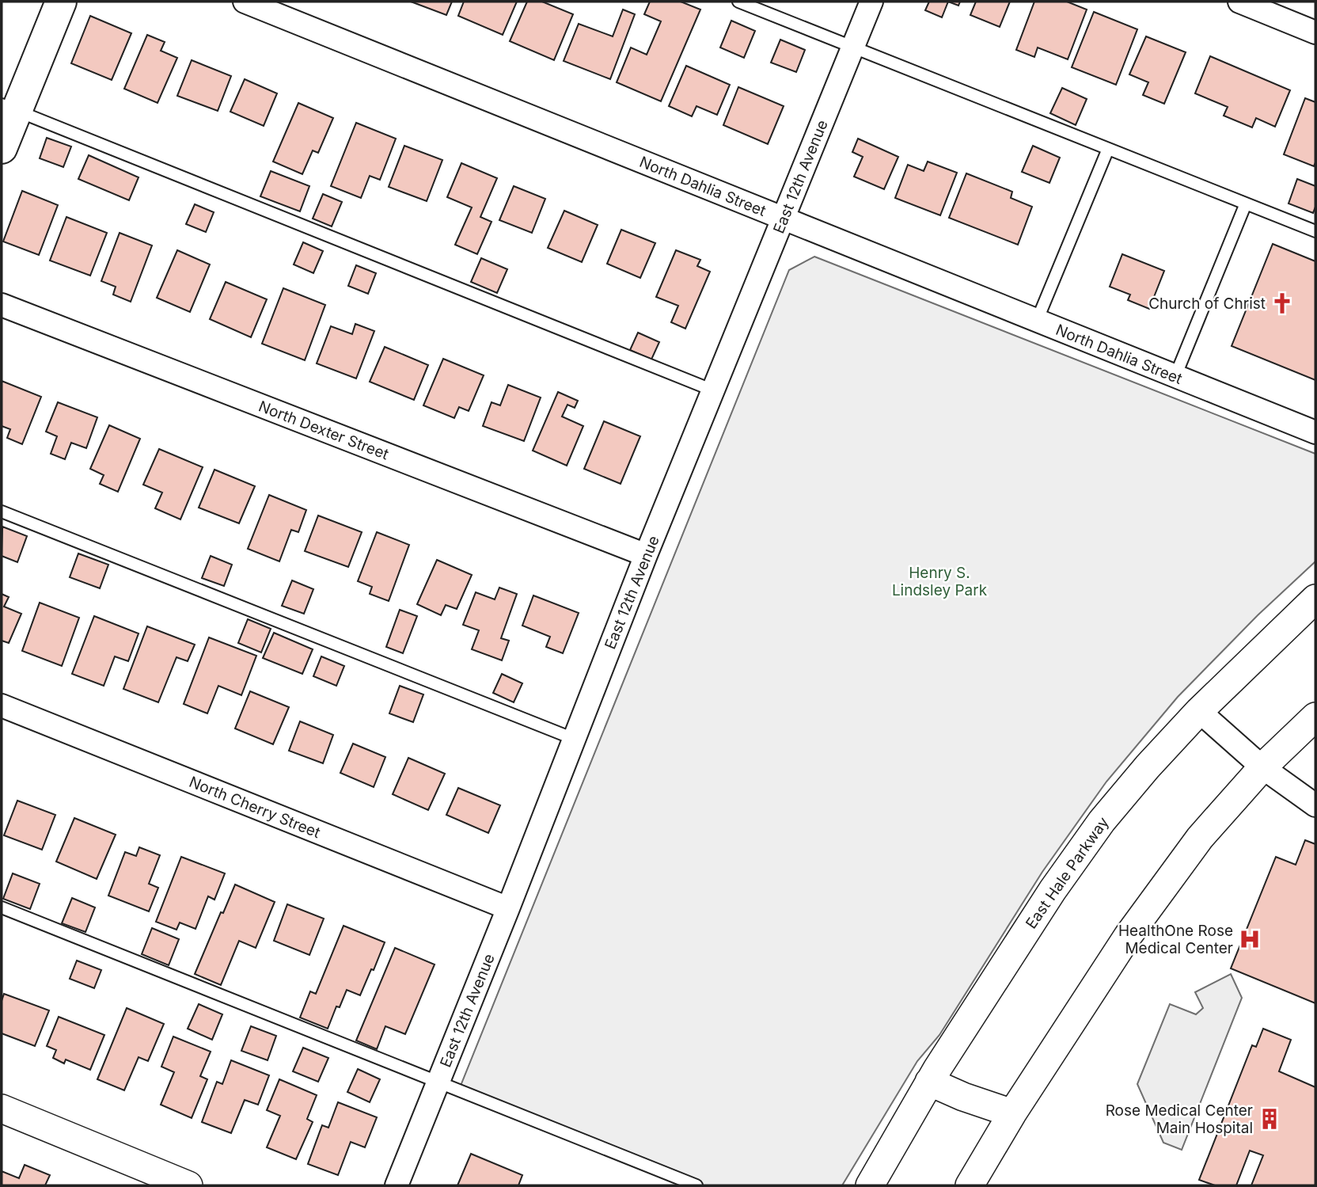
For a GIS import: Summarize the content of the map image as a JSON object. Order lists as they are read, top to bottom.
{
  "streets": {
    "street": [
      "East 12th Avenue",
      "North Dahlia Street",
      "North Dexter Street",
      "North Cherry Street",
      "East Hale Parkway"
    ]
  },
  "crossings": [
    ["East 12th Avenue", "North Dahlia Street"],
    ["East 12th Avenue", "North Dexter Street"],
    ["East 12th Avenue", "North Cherry Street"]
  ],
  "parks": ["Henry S. Lindsley Park"],
  "places": {
    "church": ["Church of Christ"],
    "hospital": ["HealthOne Rose Medical Center"],
    "building": ["Rose Medical Center Main Hospital"]
  }
}
